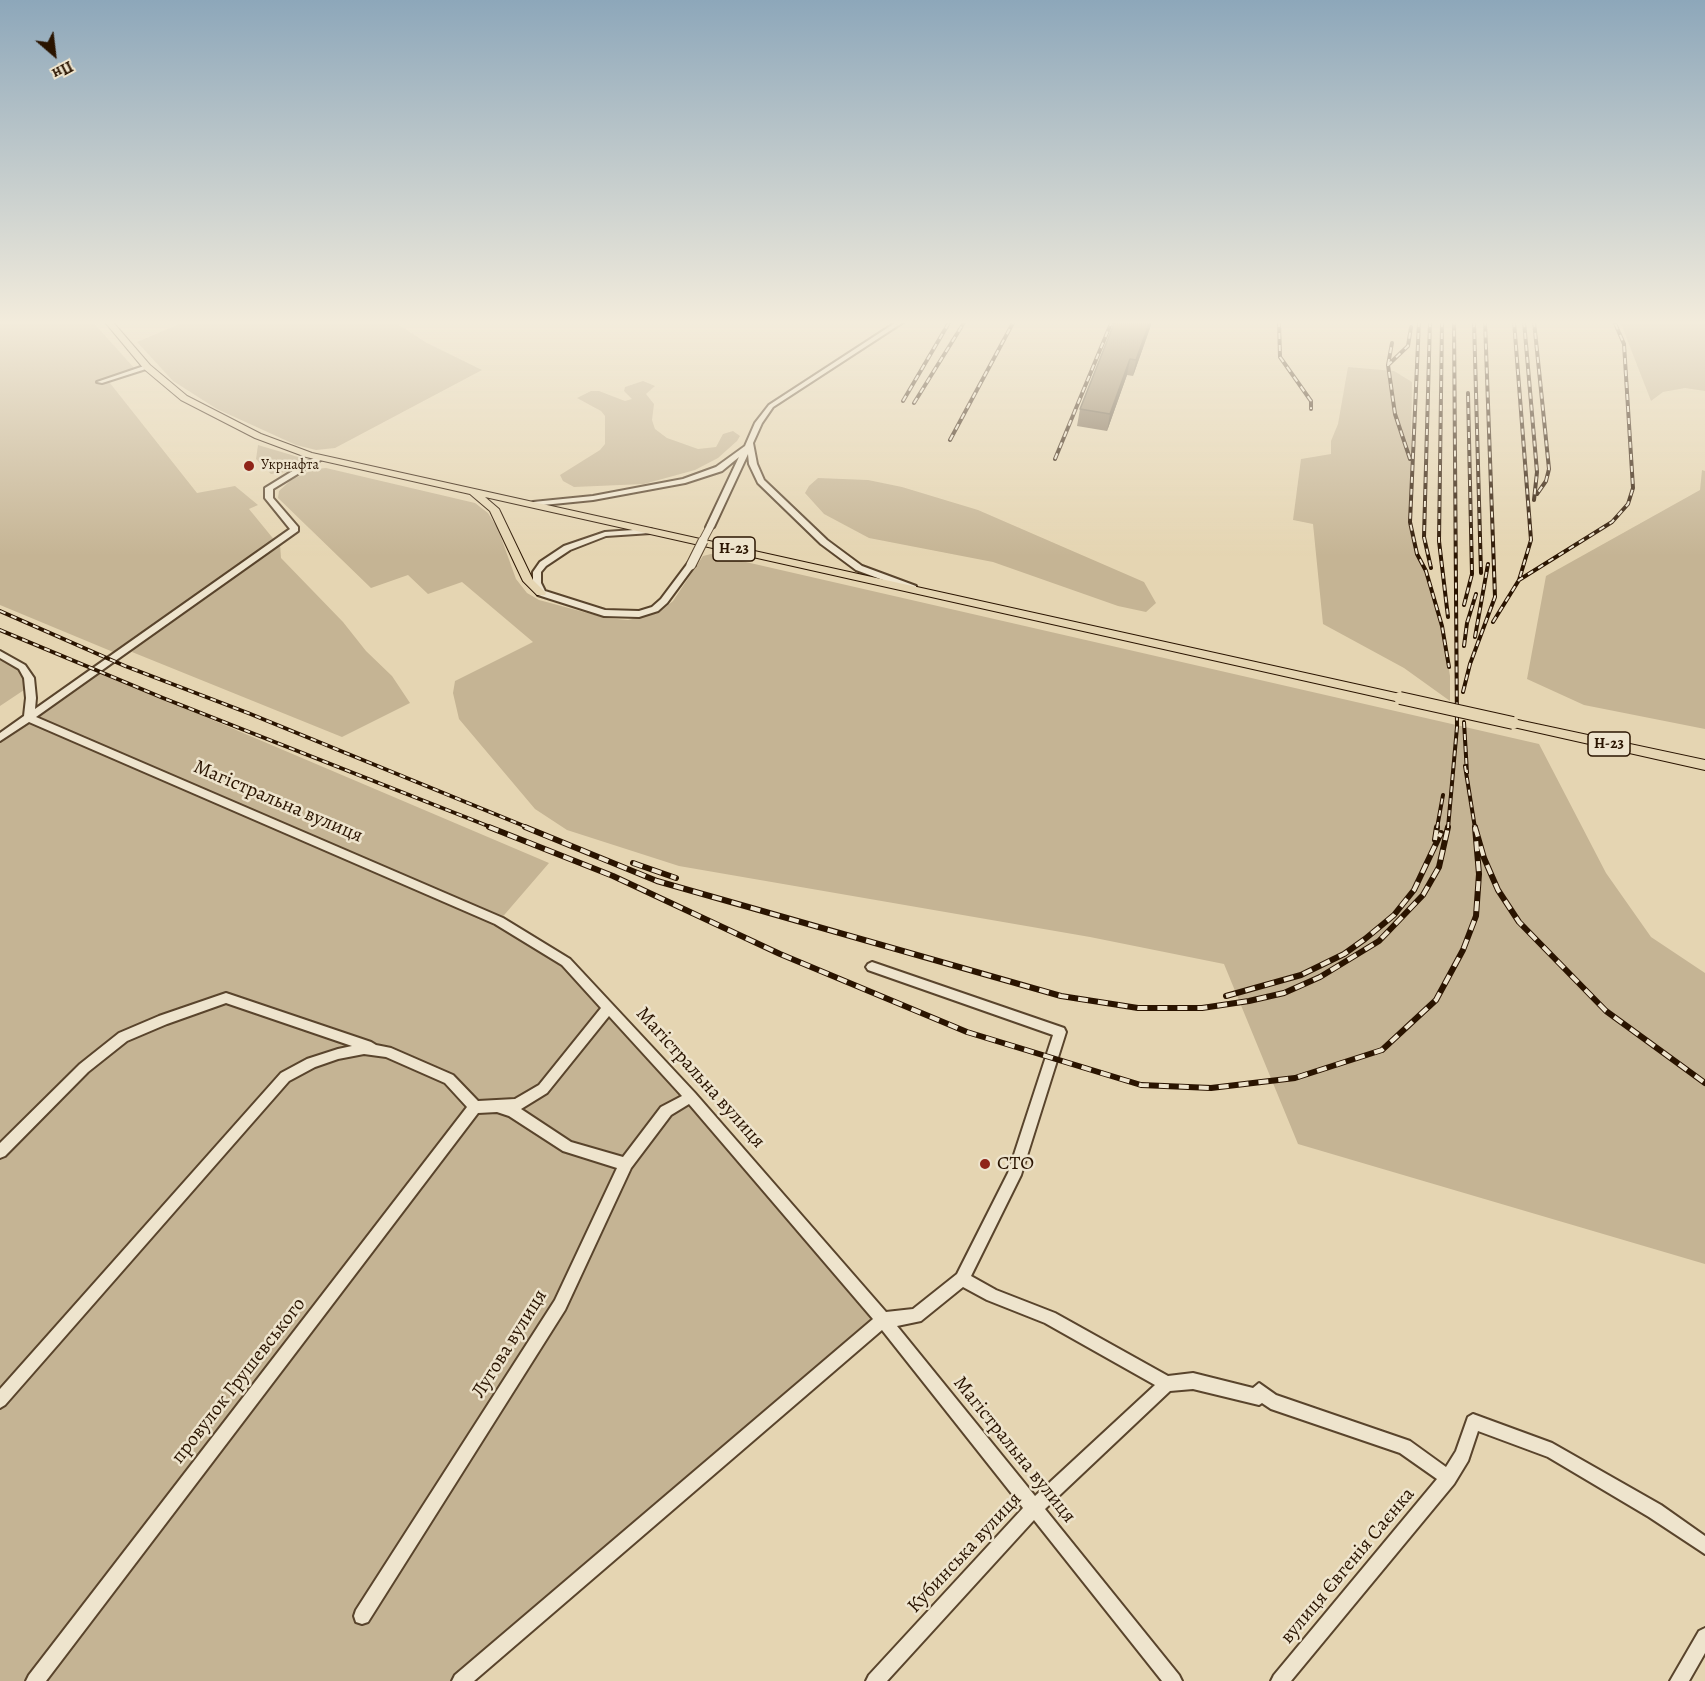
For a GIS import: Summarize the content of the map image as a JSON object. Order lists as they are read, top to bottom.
{
  "streets": {
    "main road": ["Н-23"],
    "street": [
      "Магістральна вулиця",
      "Лугова вулиця",
      "провулок Грушевського",
      "Кубинська вулиця",
      "вулиця Євгенія Саєнка"
    ]
  },
  "crossings": [
    ["Магістральна вулиця", "Лугова вулиця"],
    ["Магістральна вулиця", "Кубинська вулиця"]
  ],
  "places": ["Укрнафта", "СТО"],
  "north": "bottom right"
}
